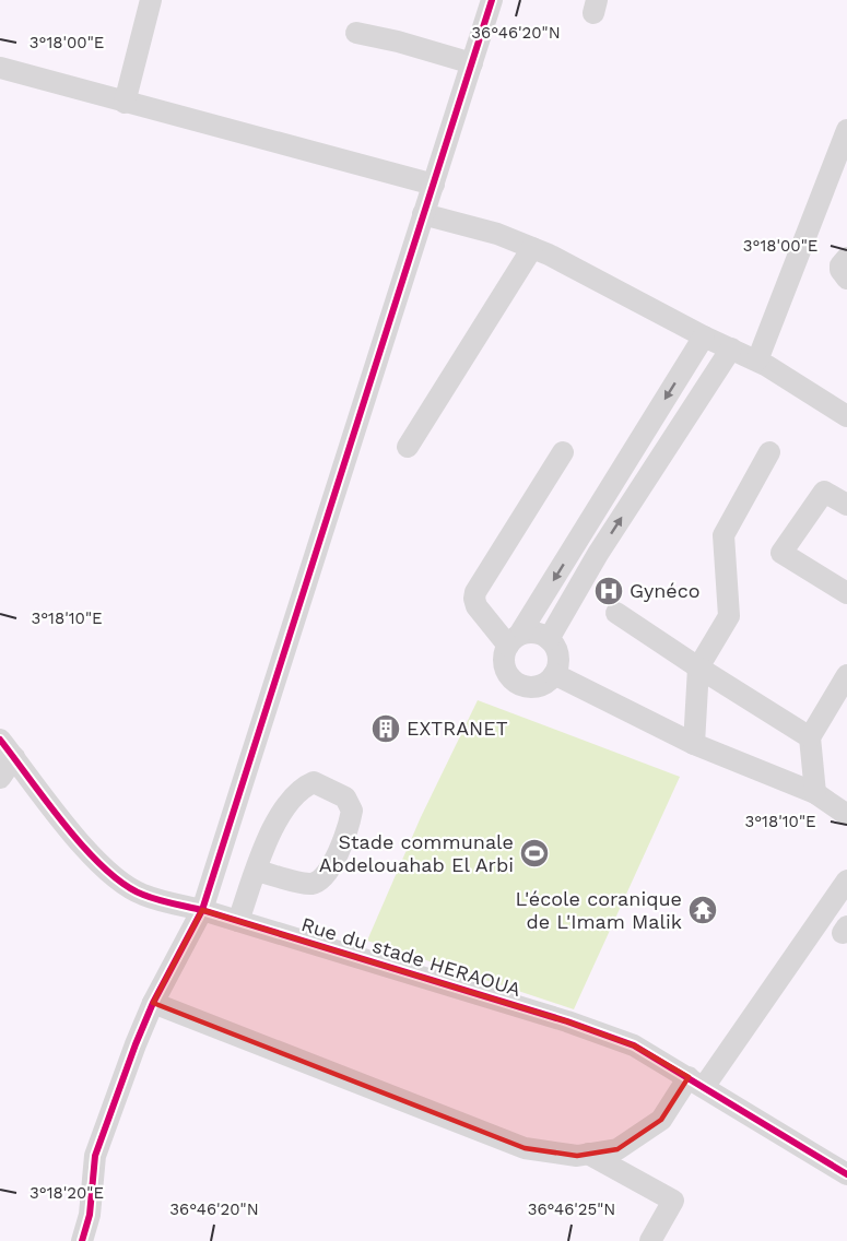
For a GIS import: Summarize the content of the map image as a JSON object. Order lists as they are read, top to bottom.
{
  "streets": {
    "street": ["Rue du stade HERAOUA"]
  },
  "places": {
    "hospital": ["Gynéco"],
    "building": ["EXTRANET"],
    "sports": ["Stade communale Abdelouahab El Arbi"],
    "temple": ["L'école coranique de L'Imam Malik"]
  },
  "coordinates": [
    "36°46'20\"N",
    "3°18'00\"E",
    "3°18'10\"E",
    "3°18'20\"E",
    "36°46'25\"N"
  ]
}
